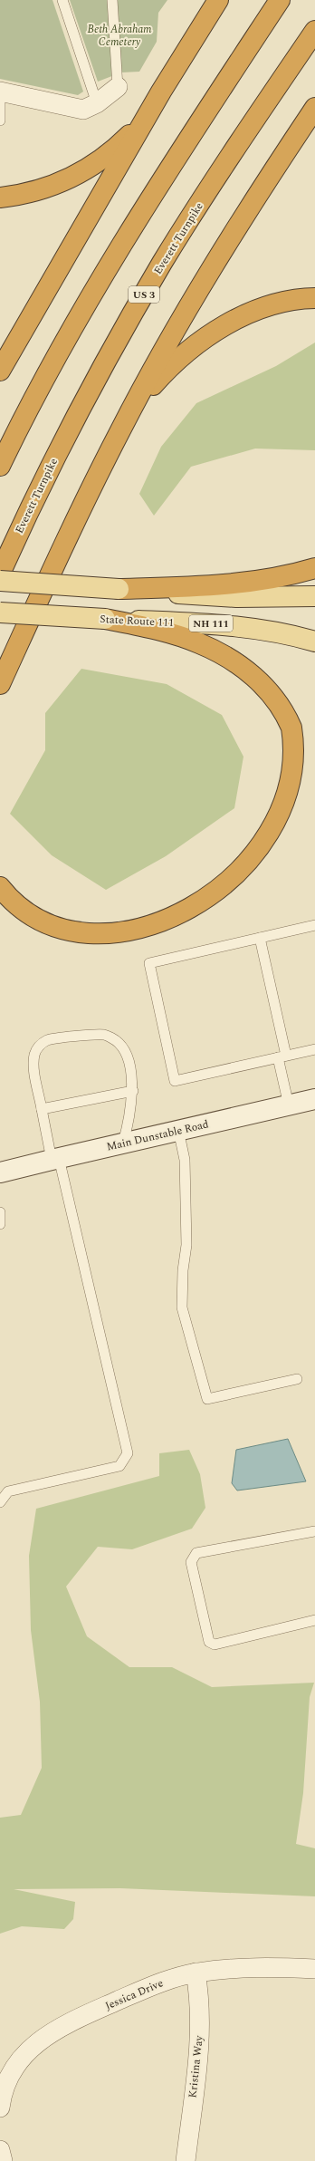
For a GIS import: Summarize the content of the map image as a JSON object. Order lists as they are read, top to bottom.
{
  "streets": {
    "highway": ["Everett Turnpike", "US 3"],
    "main road": ["State Route 111", "NH 111"],
    "street": ["Main Dunstable Road", "Jessica Drive", "Kristina Way"]
  },
  "crossings": [
    ["Jessica Drive", "Kristina Way"]
  ],
  "parks": ["Beth Abraham Cemetery"]
}
